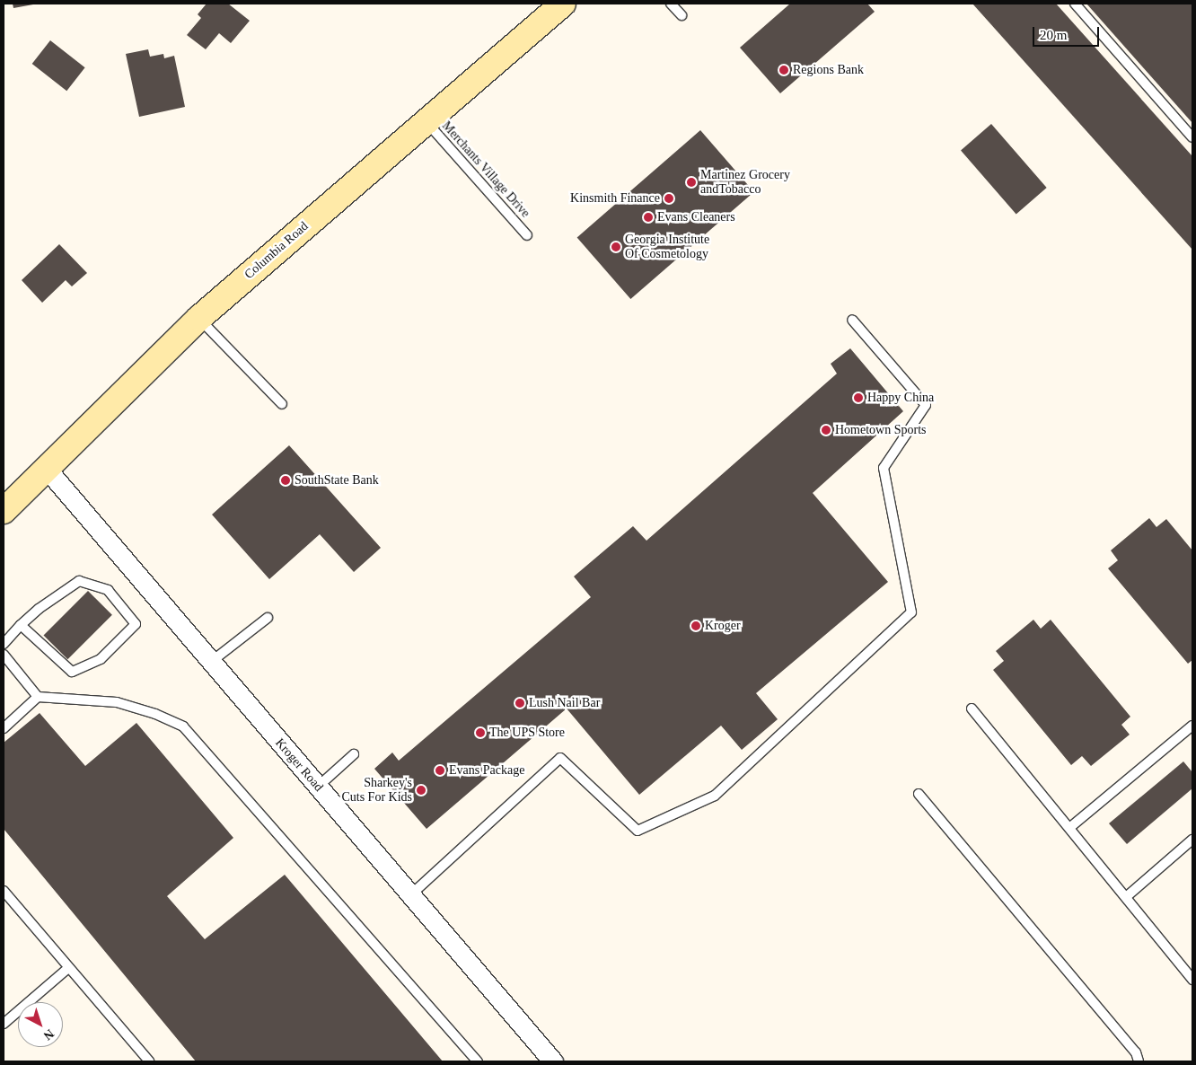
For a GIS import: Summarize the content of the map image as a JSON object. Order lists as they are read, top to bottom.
{
  "streets": {
    "main road": ["Columbia Road"],
    "street": ["Kroger Road"],
    "lane": ["Merchants Village Drive"]
  },
  "crossings": [
    ["Merchants Village Drive", "Columbia Road"],
    ["Columbia Road", "Kroger Road"]
  ],
  "places": [
    "Regions Bank",
    "Martinez Grocery andTobacco",
    "Kinsmith Finance",
    "Evans Cleaners",
    "Georgia Institute Of Cosmetology",
    "Happy China",
    "Hometown Sports",
    "SouthState Bank",
    "Kroger",
    "Lush Nail Bar",
    "The UPS Store",
    "Evans Package",
    "Sharkey's Cuts For Kids"
  ],
  "scale_bar": "20 m",
  "north": "bottom right"
}
